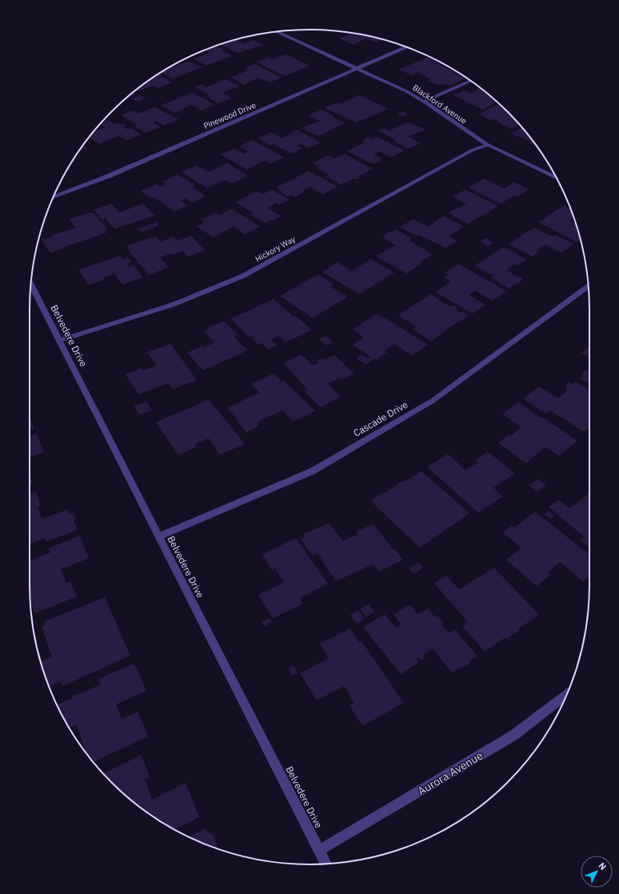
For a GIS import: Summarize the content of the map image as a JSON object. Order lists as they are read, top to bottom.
{
  "streets": {
    "street": [
      "Blackford Avenue",
      "Pinewood Drive",
      "Hickory Way",
      "Belvedere Drive",
      "Cascade Drive",
      "Aurora Avenue"
    ]
  },
  "crossings": [
    ["Blackford Avenue", "Pinewood Drive"],
    ["Blackford Avenue", "Hickory Way"],
    ["Hickory Way", "Belvedere Drive"],
    ["Belvedere Drive", "Cascade Drive"],
    ["Belvedere Drive", "Aurora Avenue"]
  ],
  "north": "top right"
}
